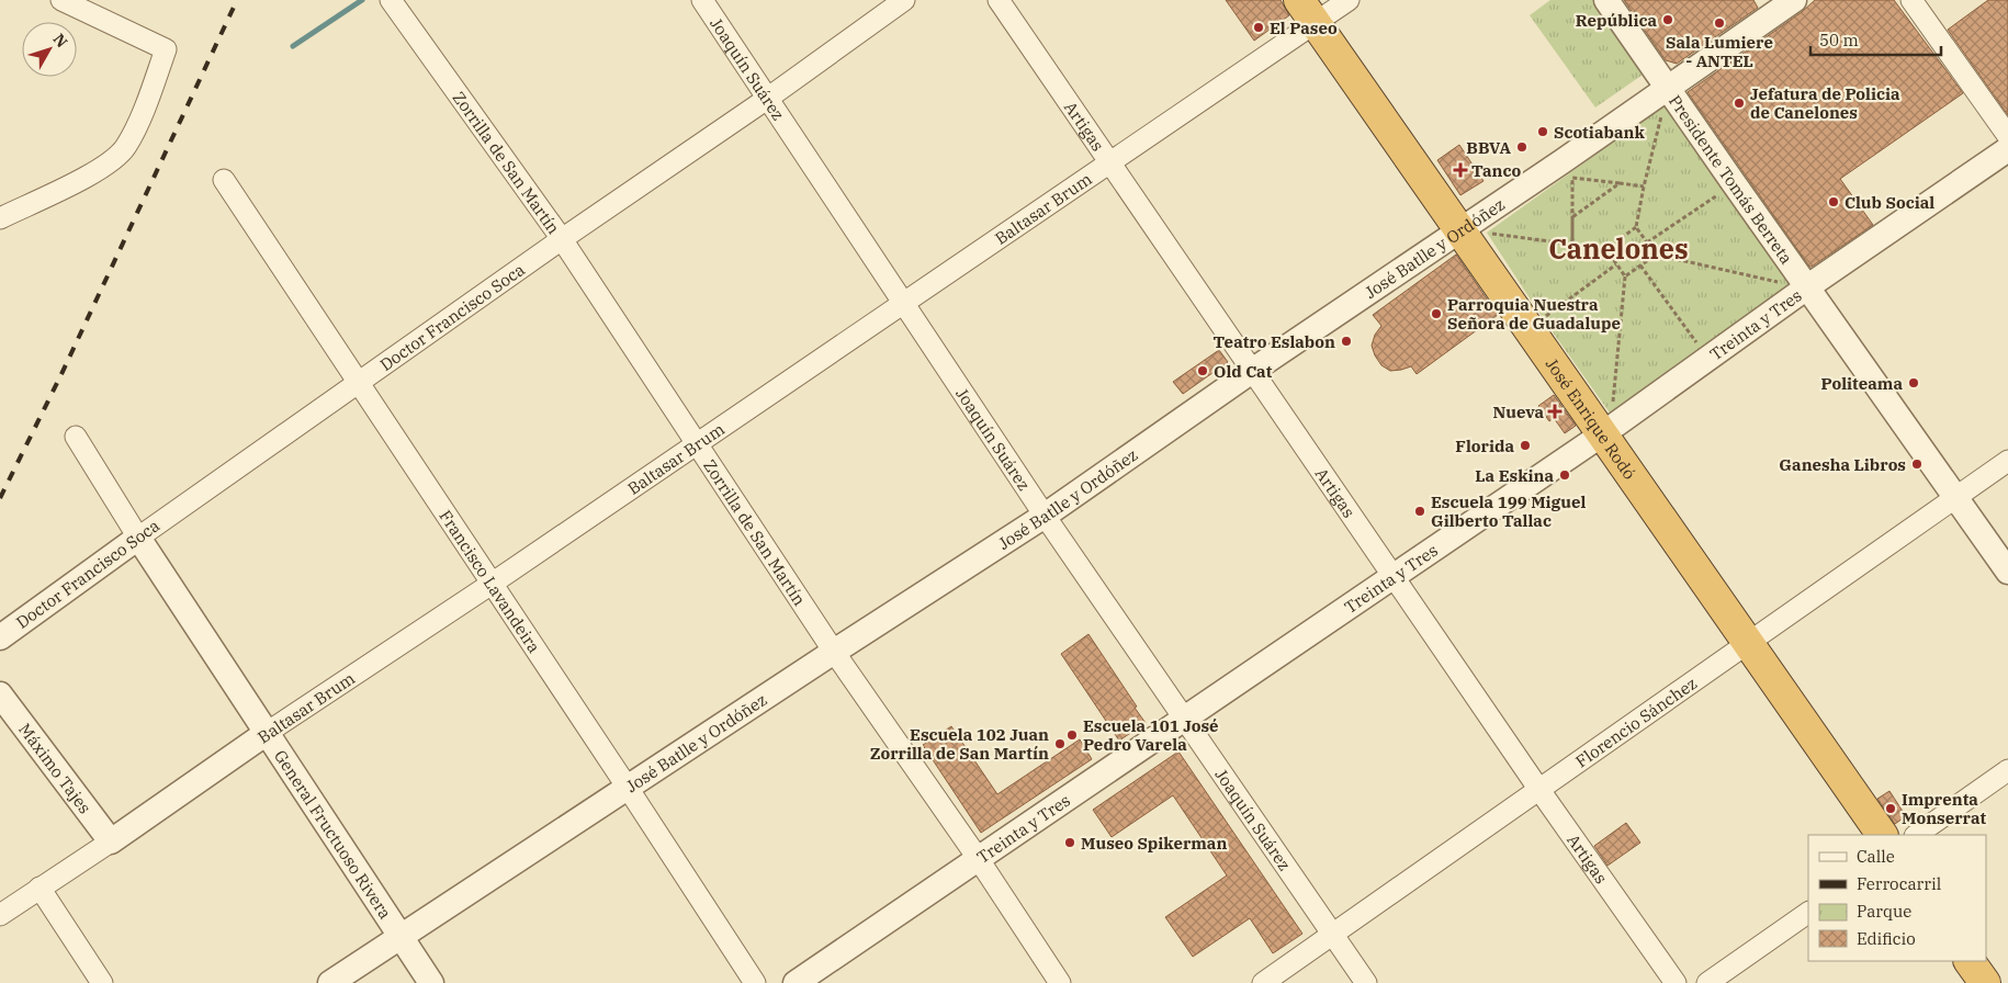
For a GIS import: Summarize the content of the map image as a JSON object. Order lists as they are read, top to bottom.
{
  "streets": {
    "highway": ["José Enrique Rodó"],
    "street": [
      "Joaquín Suárez",
      "Artigas",
      "Zorrilla de San Martín",
      "Presidente Tomás Berreta",
      "Baltasar Brum",
      "José Batlle y Ordóñez",
      "Doctor Francisco Soca",
      "Treinta y Tres",
      "Francisco Lavandeira",
      "Florencio Sánchez",
      "Máximo Tajes",
      "General Fructuoso Rivera"
    ]
  },
  "crossings": [
    ["Joaquín Suárez", "Baltasar Brum"],
    ["Joaquín Suárez", "José Batlle y Ordóñez"],
    ["Joaquín Suárez", "Doctor Francisco Soca"],
    ["Joaquín Suárez", "Treinta y Tres"],
    ["Joaquín Suárez", "Florencio Sánchez"],
    ["Artigas", "Baltasar Brum"],
    ["Artigas", "José Batlle y Ordóñez"],
    ["Artigas", "Treinta y Tres"],
    ["Artigas", "Florencio Sánchez"],
    ["Zorrilla de San Martín", "Baltasar Brum"],
    ["Zorrilla de San Martín", "José Batlle y Ordóñez"],
    ["Zorrilla de San Martín", "Doctor Francisco Soca"],
    ["Zorrilla de San Martín", "Treinta y Tres"],
    ["Presidente Tomás Berreta", "José Batlle y Ordóñez"],
    ["Presidente Tomás Berreta", "Treinta y Tres"],
    ["Presidente Tomás Berreta", "Florencio Sánchez"],
    ["Baltasar Brum", "José Enrique Rodó"],
    ["Baltasar Brum", "Francisco Lavandeira"],
    ["Baltasar Brum", "Máximo Tajes"],
    ["Baltasar Brum", "General Fructuoso Rivera"],
    ["José Batlle y Ordóñez", "José Enrique Rodó"],
    ["José Batlle y Ordóñez", "Francisco Lavandeira"],
    ["José Batlle y Ordóñez", "General Fructuoso Rivera"],
    ["Doctor Francisco Soca", "Francisco Lavandeira"],
    ["Doctor Francisco Soca", "General Fructuoso Rivera"],
    ["Treinta y Tres", "José Enrique Rodó"],
    ["José Enrique Rodó", "Florencio Sánchez"]
  ],
  "districts": ["Canelones"],
  "places": {
    "other": [
      "República",
      "Sala Lumiere - ANTEL",
      "El Paseo",
      "Jefatura de Policia de Canelones",
      "Scotiabank",
      "BBVA",
      "Club Social",
      "Parroquia Nuestra Señora de Guadalupe",
      "Teatro Eslabon",
      "Old Cat",
      "Politeama",
      "Florida",
      "Ganesha Libros",
      "La Eskina",
      "Escuela 199 Miguel Gilberto Tallac",
      "Escuela 101 José Pedro Varela",
      "Escuela 102 Juan Zorrilla de San Martín",
      "Imprenta Monserrat",
      "Museo Spikerman"
    ],
    "health": ["Tanco", "Nueva"]
  },
  "legend": [
    "Calle",
    "Ferrocarril",
    "Parque",
    "Edificio"
  ],
  "scale_bar": "50 m",
  "north": "top right"
}
